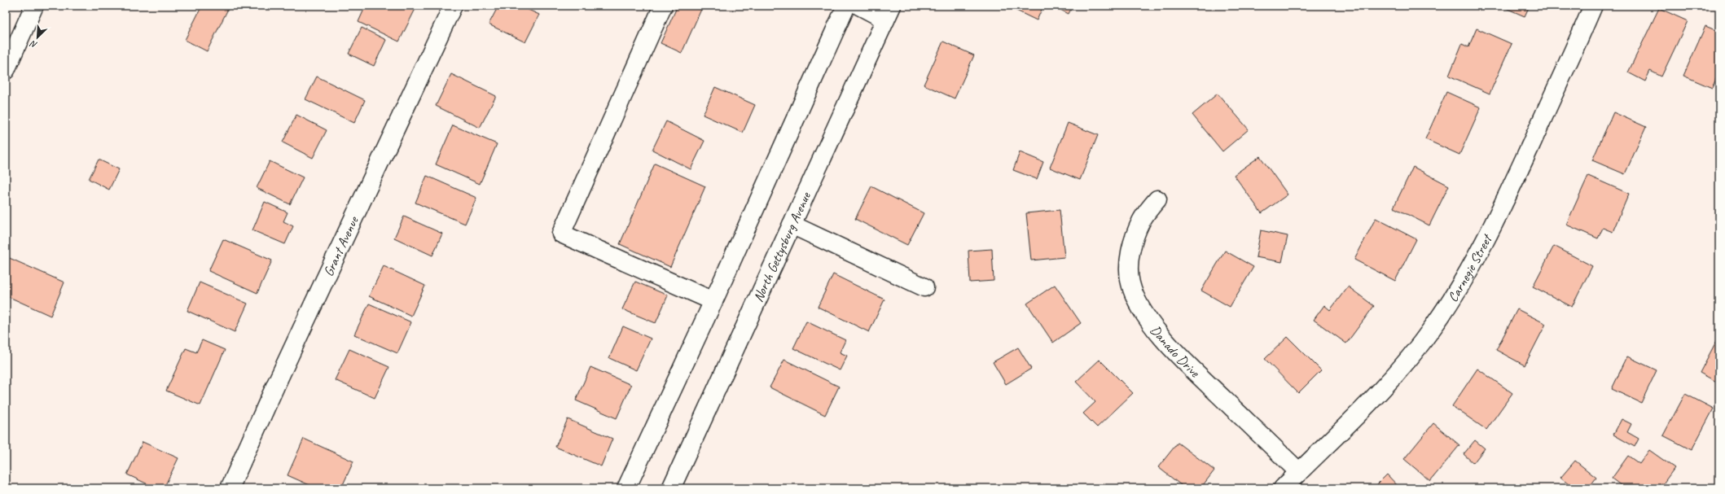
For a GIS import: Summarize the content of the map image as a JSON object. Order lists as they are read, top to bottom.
{
  "streets": {
    "street": [
      "Grant Avenue",
      "North Gettysburg Avenue",
      "Carnegie Street",
      "Danado Drive"
    ]
  },
  "crossings": [
    ["Carnegie Street", "Danado Drive"]
  ],
  "north": "bottom left"
}
